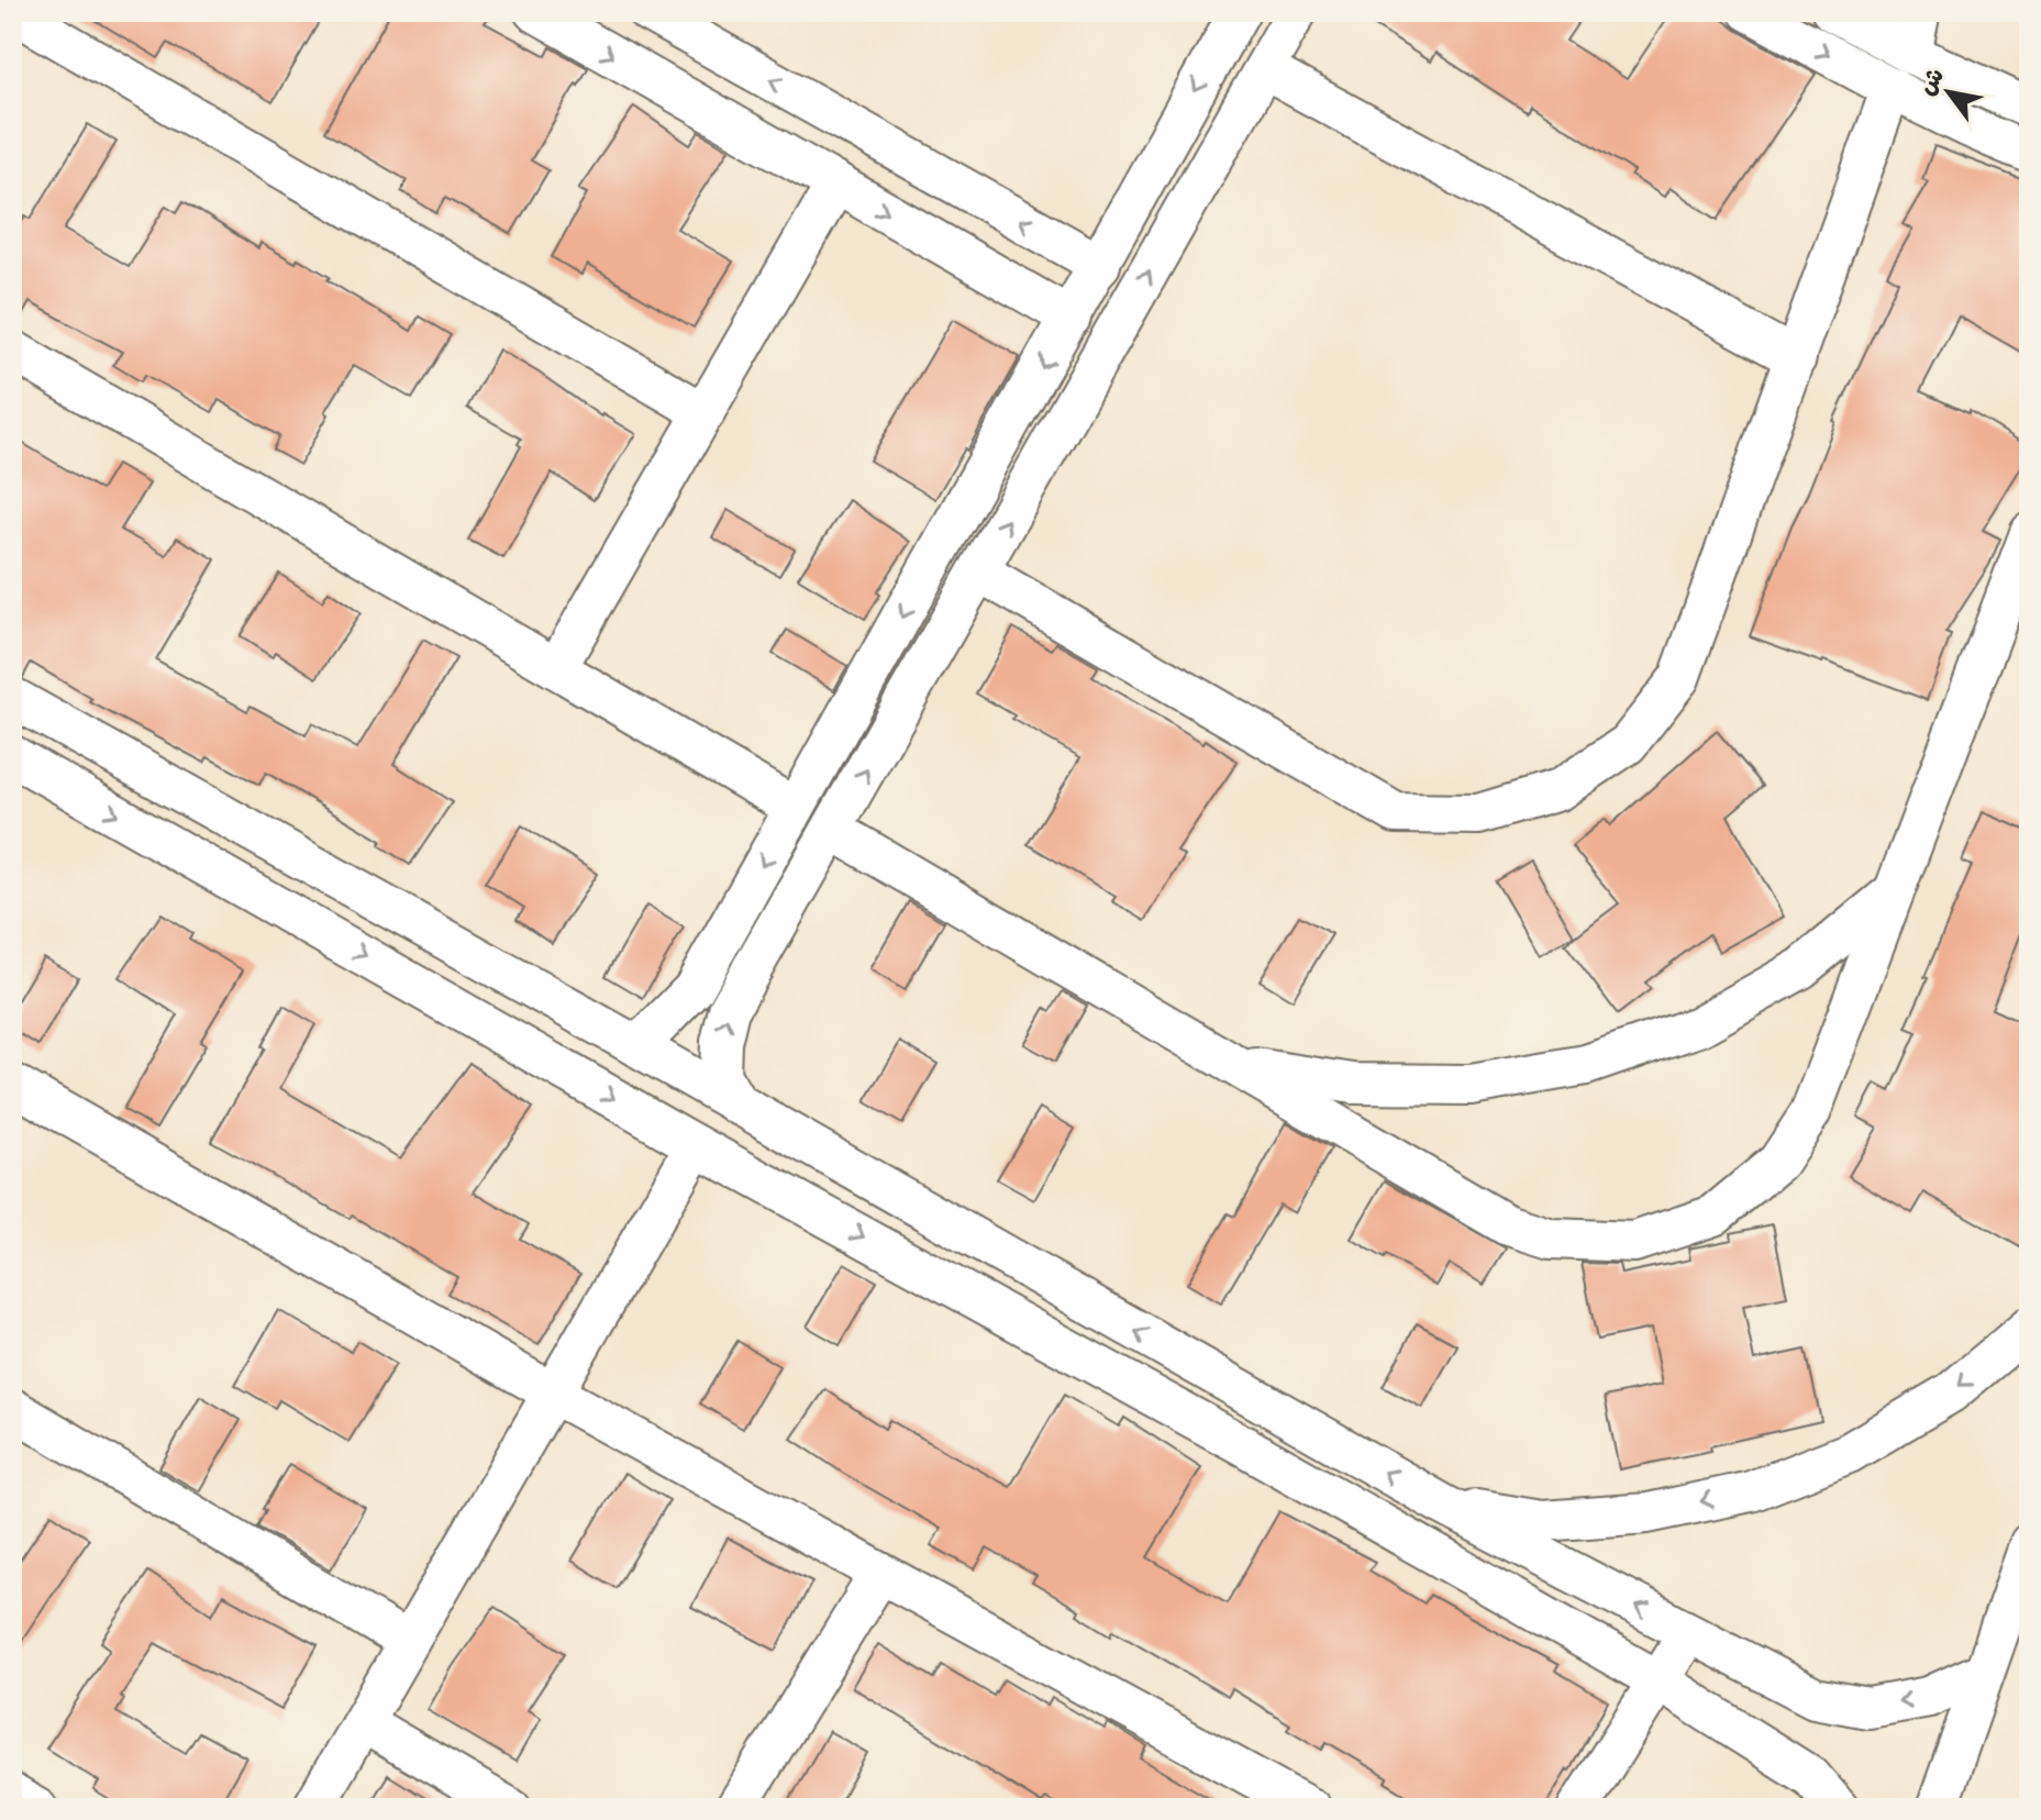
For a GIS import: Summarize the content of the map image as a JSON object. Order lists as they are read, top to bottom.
{
  "north": "top left"
}
